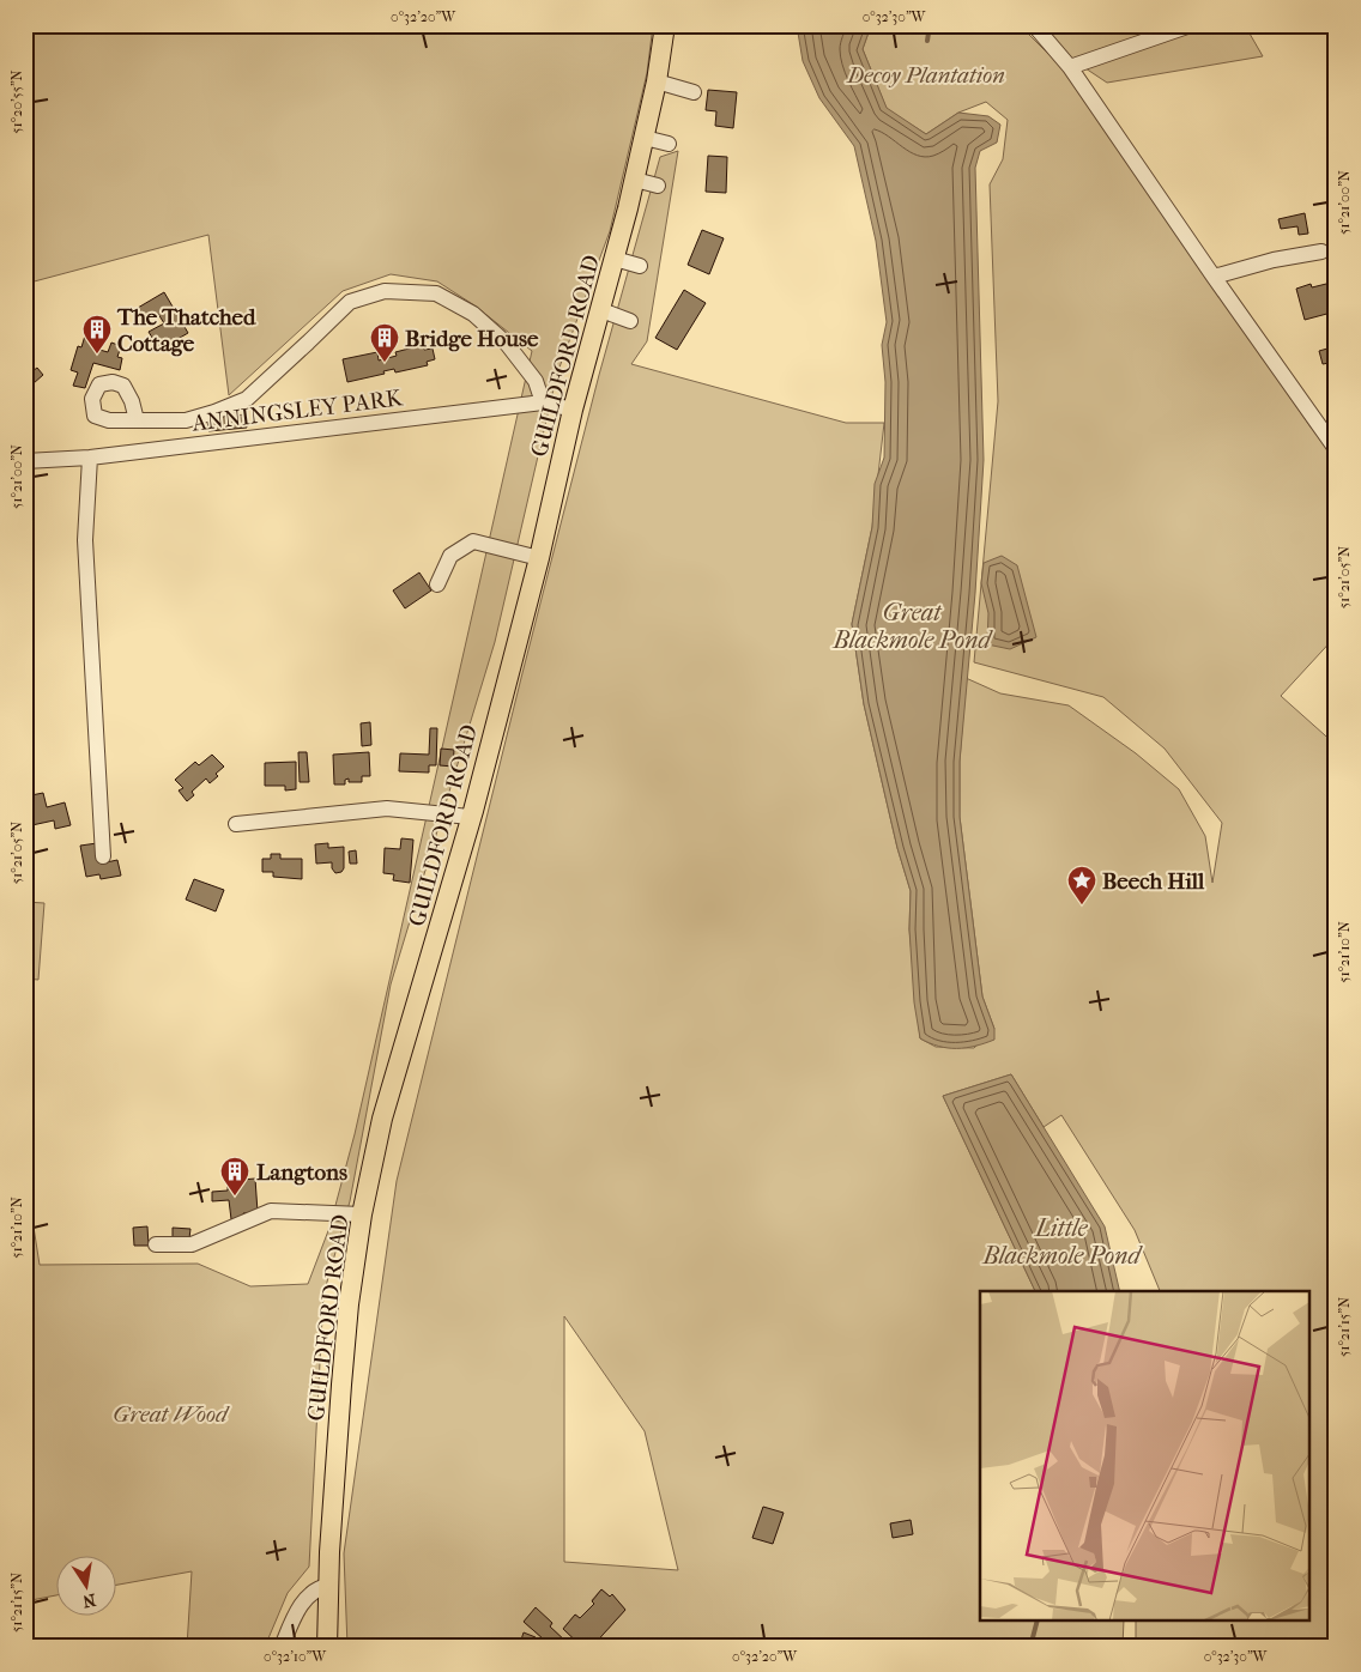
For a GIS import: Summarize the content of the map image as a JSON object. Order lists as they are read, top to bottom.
{
  "streets": {
    "main road": ["GUILDFORD ROAD"],
    "street": ["ANNINGSLEY PARK"]
  },
  "crossings": [
    ["GUILDFORD ROAD", "ANNINGSLEY PARK"]
  ],
  "water": ["Great Blackmole Pond", "Little Blackmole Pond"],
  "parks": ["Decoy Plantation", "Great Wood"],
  "places": {
    "building": ["The Thatched Cottage", "Bridge House", "Langtons"],
    "place": ["Beech Hill"]
  },
  "north": "bottom",
  "coordinates": [
    "0°32'20\"W",
    "0°32'30\"W",
    "51°20'55\"N",
    "51°21'00\"N",
    "51°21'05\"N",
    "51°21'10\"N",
    "51°21'15\"N",
    "0°32'10\"W"
  ]
}
